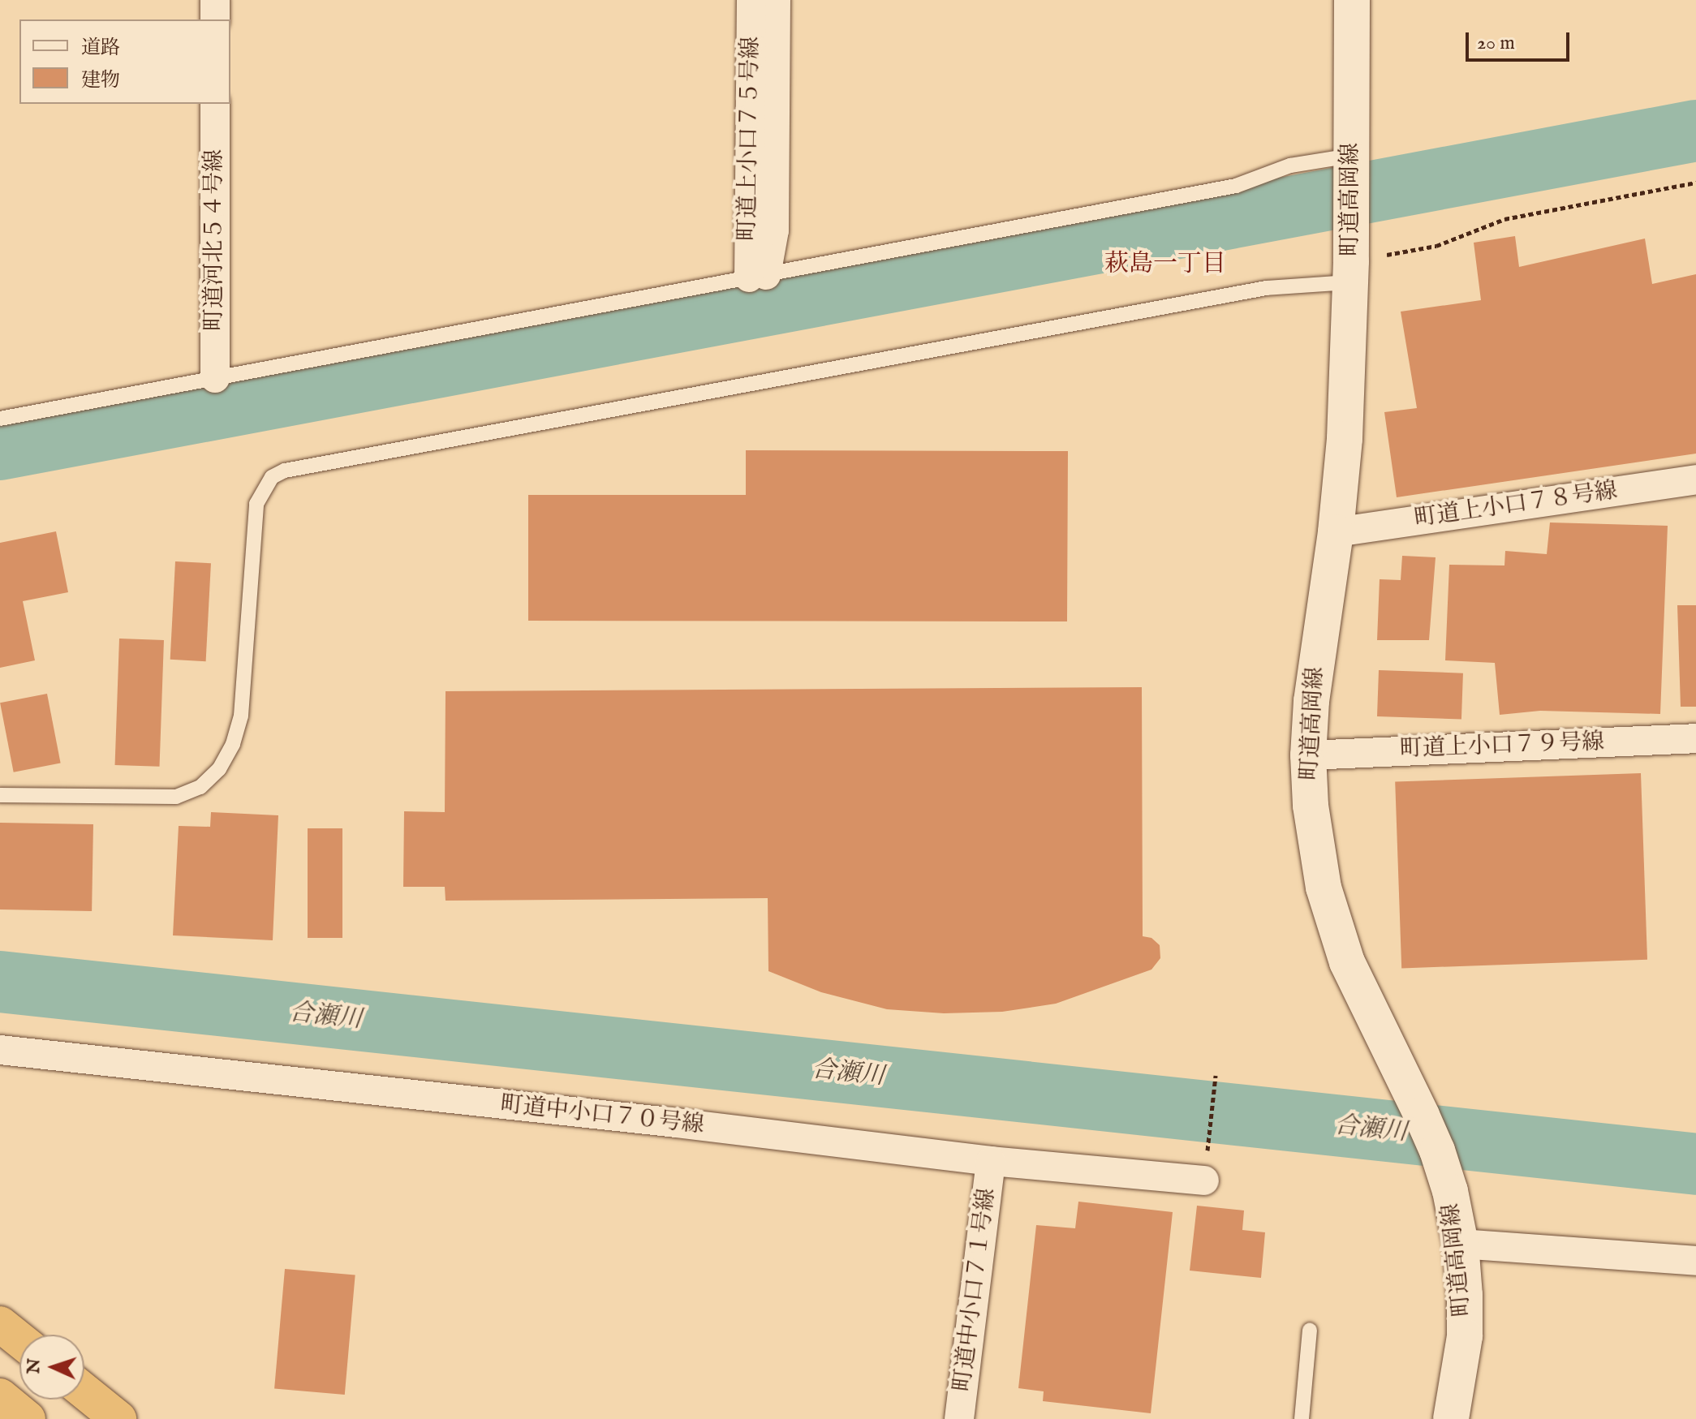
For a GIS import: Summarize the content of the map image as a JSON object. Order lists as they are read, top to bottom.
{
  "streets": {
    "street": [
      "町道上小口７５号線",
      "町道高岡線",
      "町道河北５４号線",
      "町道上小口７８号線",
      "町道上小口７９号線",
      "町道中小口７０号線",
      "町道中小口７１号線"
    ]
  },
  "crossings": [
    ["町道高岡線", "町道上小口７８号線"],
    ["町道高岡線", "町道上小口７９号線"],
    ["町道中小口７０号線", "町道中小口７１号線"]
  ],
  "districts": ["萩島一丁目"],
  "water": ["合瀬川"],
  "legend": ["道路", "建物"],
  "scale_bar": "20 m",
  "north": "left"
}
